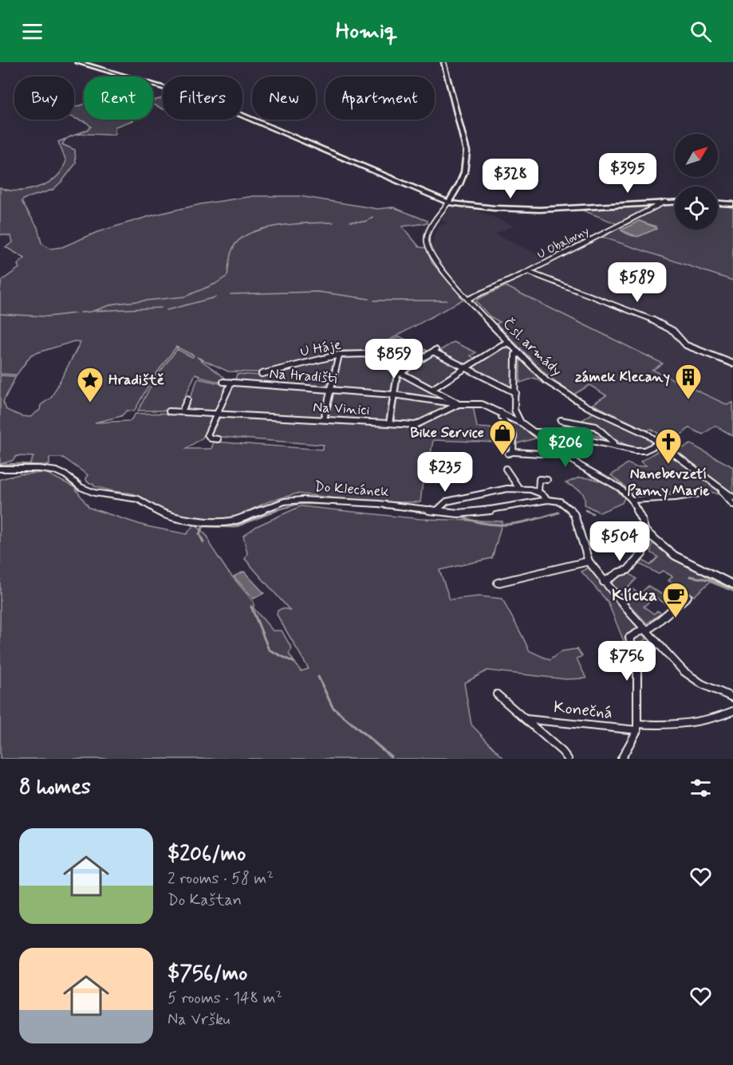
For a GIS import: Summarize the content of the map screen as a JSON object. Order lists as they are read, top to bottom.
{
  "streets": {
    "street": [
      "U Obalovny",
      "Čsl. armády",
      "U Háje",
      "Na Hradišti",
      "Na Vinici",
      "Do Klecánek",
      "Konečná"
    ]
  },
  "crossings": [
    ["U Obalovny", "Čsl. armády"],
    ["U Háje", "Na Hradišti"],
    ["U Háje", "Na Vinici"],
    ["Na Hradišti", "Na Vinici"]
  ],
  "places": {
    "building": ["zámek Klecany"],
    "place": ["Hradiště"],
    "shop": ["Bike Service"],
    "church": ["Nanebevzetí Panny Marie"],
    "cafe": ["Klícka"]
  },
  "north": "top right",
  "page": {
    "header": "Homiq",
    "chip": [
      "Buy",
      "Rent",
      "Filters",
      "New",
      "Apartment"
    ],
    "price": [
      "$395",
      "$328",
      "$589",
      "$859",
      "$206",
      "$235",
      "$504",
      "$756"
    ],
    "heading": "8 homes",
    "list": [
      {
        "name": "$206/mo",
        "note": "2 rooms · 58 m² · Do Kaštan"
      },
      {
        "name": "$756/mo",
        "note": "5 rooms · 148 m² · Na Vršku"
      }
    ]
  }
}
